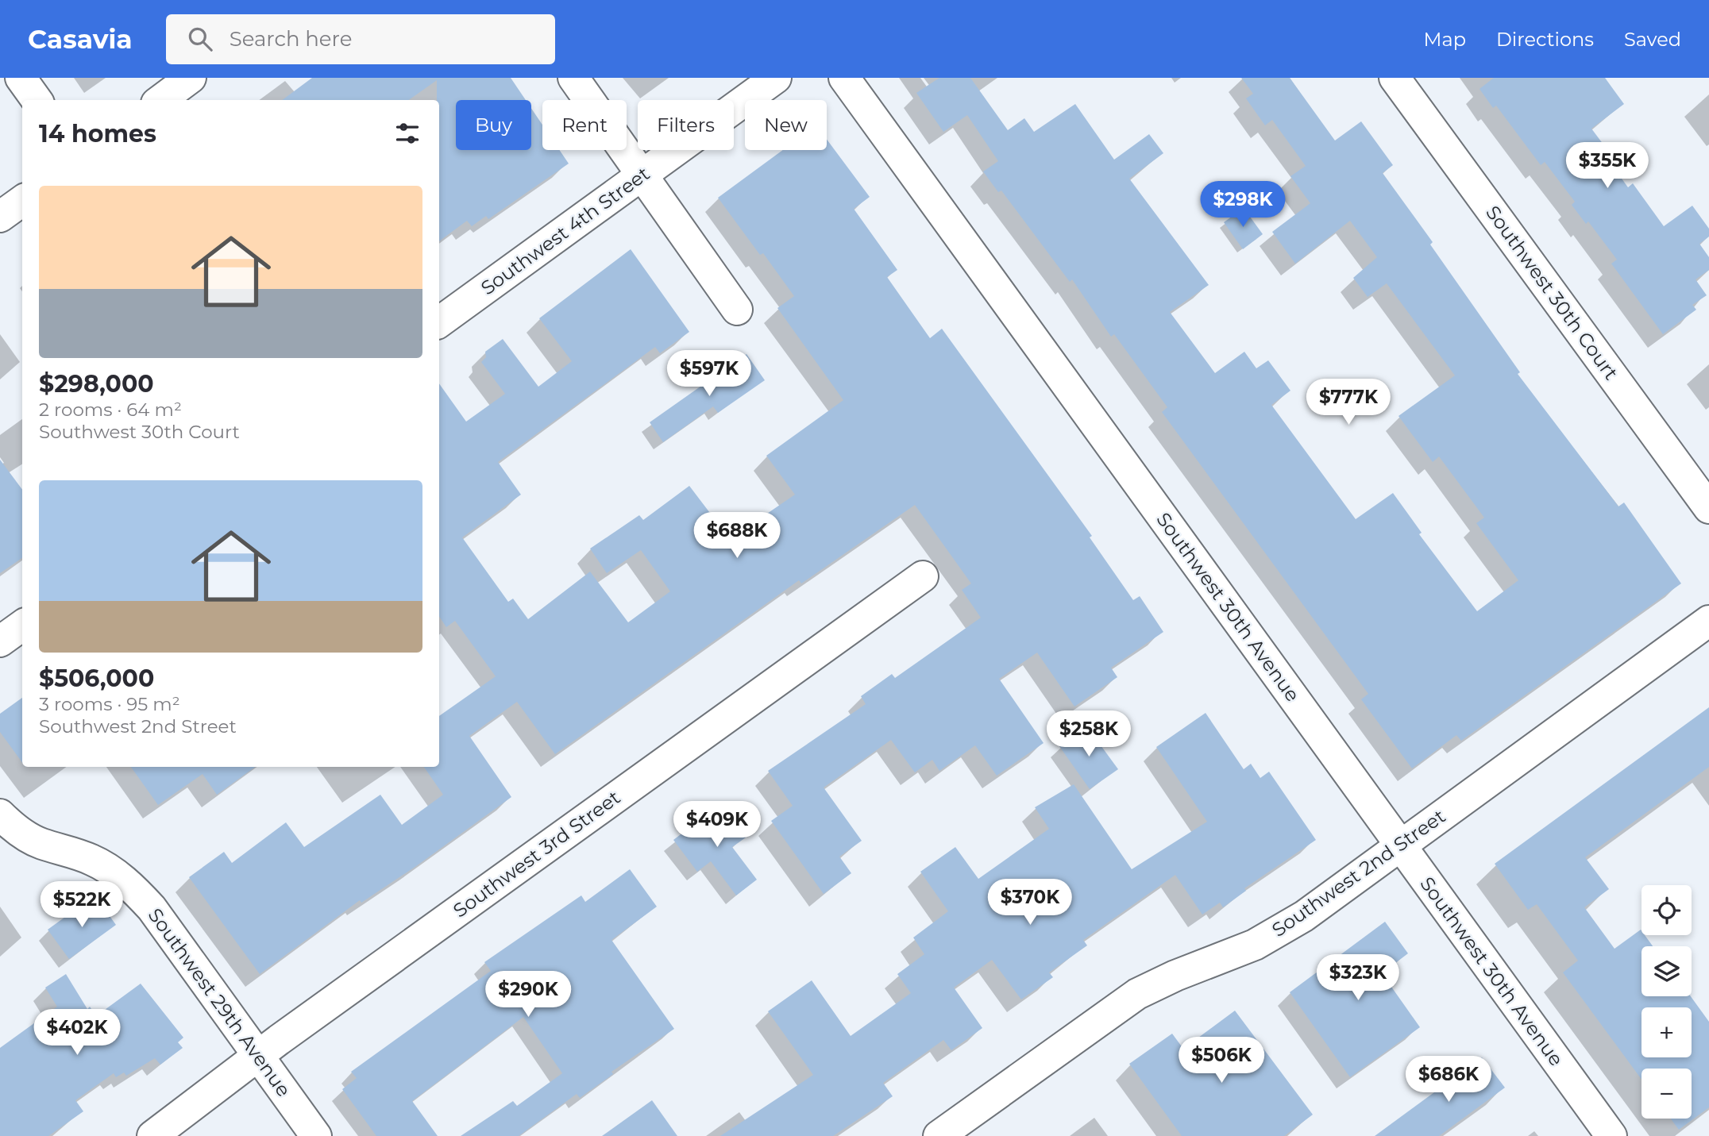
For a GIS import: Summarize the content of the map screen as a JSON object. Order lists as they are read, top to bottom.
{
  "streets": {
    "street": [
      "Southwest 4th Street",
      "Southwest 30th Court",
      "Southwest 30th Avenue",
      "Southwest 3rd Street",
      "Southwest 2nd Street",
      "Southwest 29th Avenue"
    ]
  },
  "crossings": [
    ["Southwest 30th Avenue", "Southwest 2nd Street"],
    ["Southwest 3rd Street", "Southwest 29th Avenue"]
  ],
  "page": {
    "header": "Casavia",
    "search": "Search here",
    "nav": ["Map", "Directions", "Saved"],
    "chip": [
      "Buy",
      "Rent",
      "Filters",
      "New"
    ],
    "heading": "14 homes",
    "price": [
      "$355K",
      "$298K",
      "$597K",
      "$777K",
      "$688K",
      "$258K",
      "$409K",
      "$370K",
      "$522K",
      "$323K",
      "$290K",
      "$402K",
      "$506K",
      "$686K"
    ],
    "list": [
      {
        "name": "$298,000",
        "note": "2 rooms · 64 m² · Southwest 30th Court"
      },
      {
        "name": "$506,000",
        "note": "3 rooms · 95 m² · Southwest 2nd Street"
      }
    ],
    "map_buttons": ["+", "−"]
  }
}
